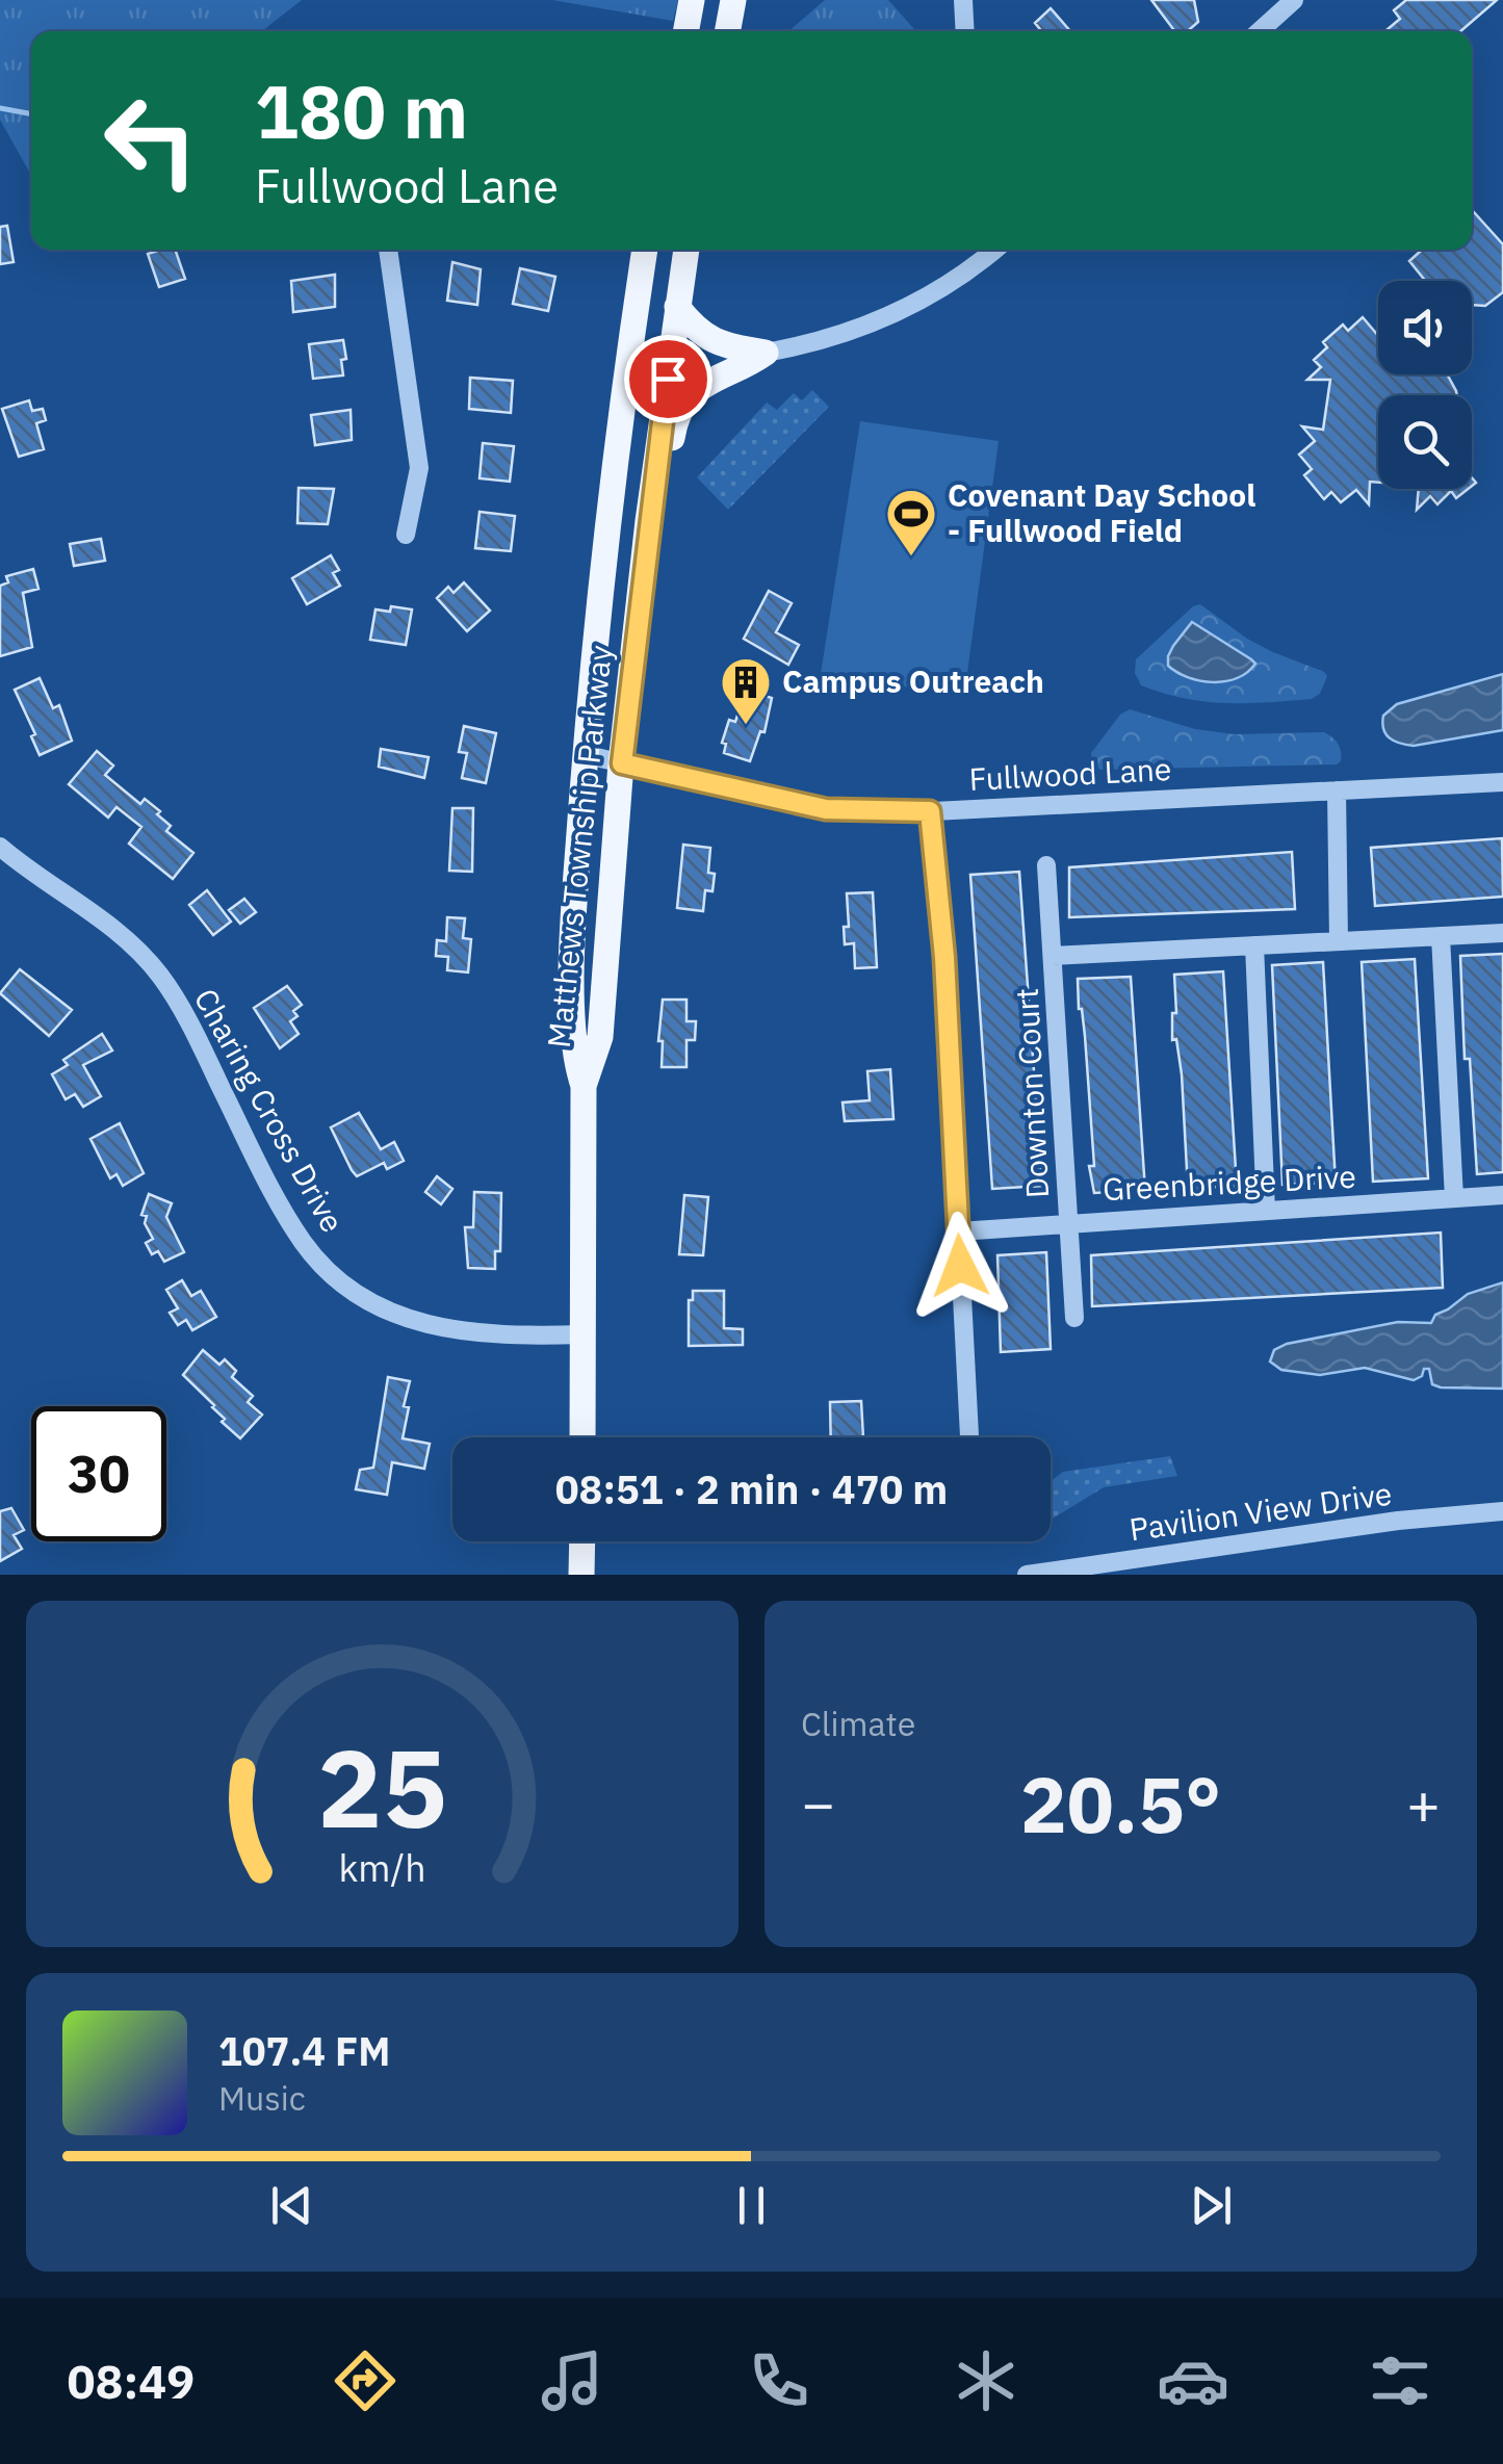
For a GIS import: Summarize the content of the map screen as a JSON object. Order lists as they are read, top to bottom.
{
  "streets": {
    "main road": ["Matthews Township Parkway"],
    "street": [
      "Fullwood Lane",
      "Downton Court",
      "Charing Cross Drive",
      "Greenbridge Drive",
      "Pavilion View Drive"
    ]
  },
  "crossings": [
    ["Fullwood Lane", "Matthews Township Parkway"],
    ["Matthews Township Parkway", "Charing Cross Drive"],
    ["Downton Court", "Greenbridge Drive"]
  ],
  "places": {
    "sports": ["Covenant Day School - Fullwood Field"],
    "building": ["Campus Outreach"]
  },
  "page": {
    "turn": ["180 m", "Fullwood Lane"],
    "limit": "30",
    "trip": "08:51 · 2 min · 470 m",
    "tile": "Climate",
    "heat": ["−", "20.5°", "+"],
    "song": ["107.4 FM", "Music"],
    "tabs": "08:49",
    "gauge": ["25", "km/h"]
  }
}
